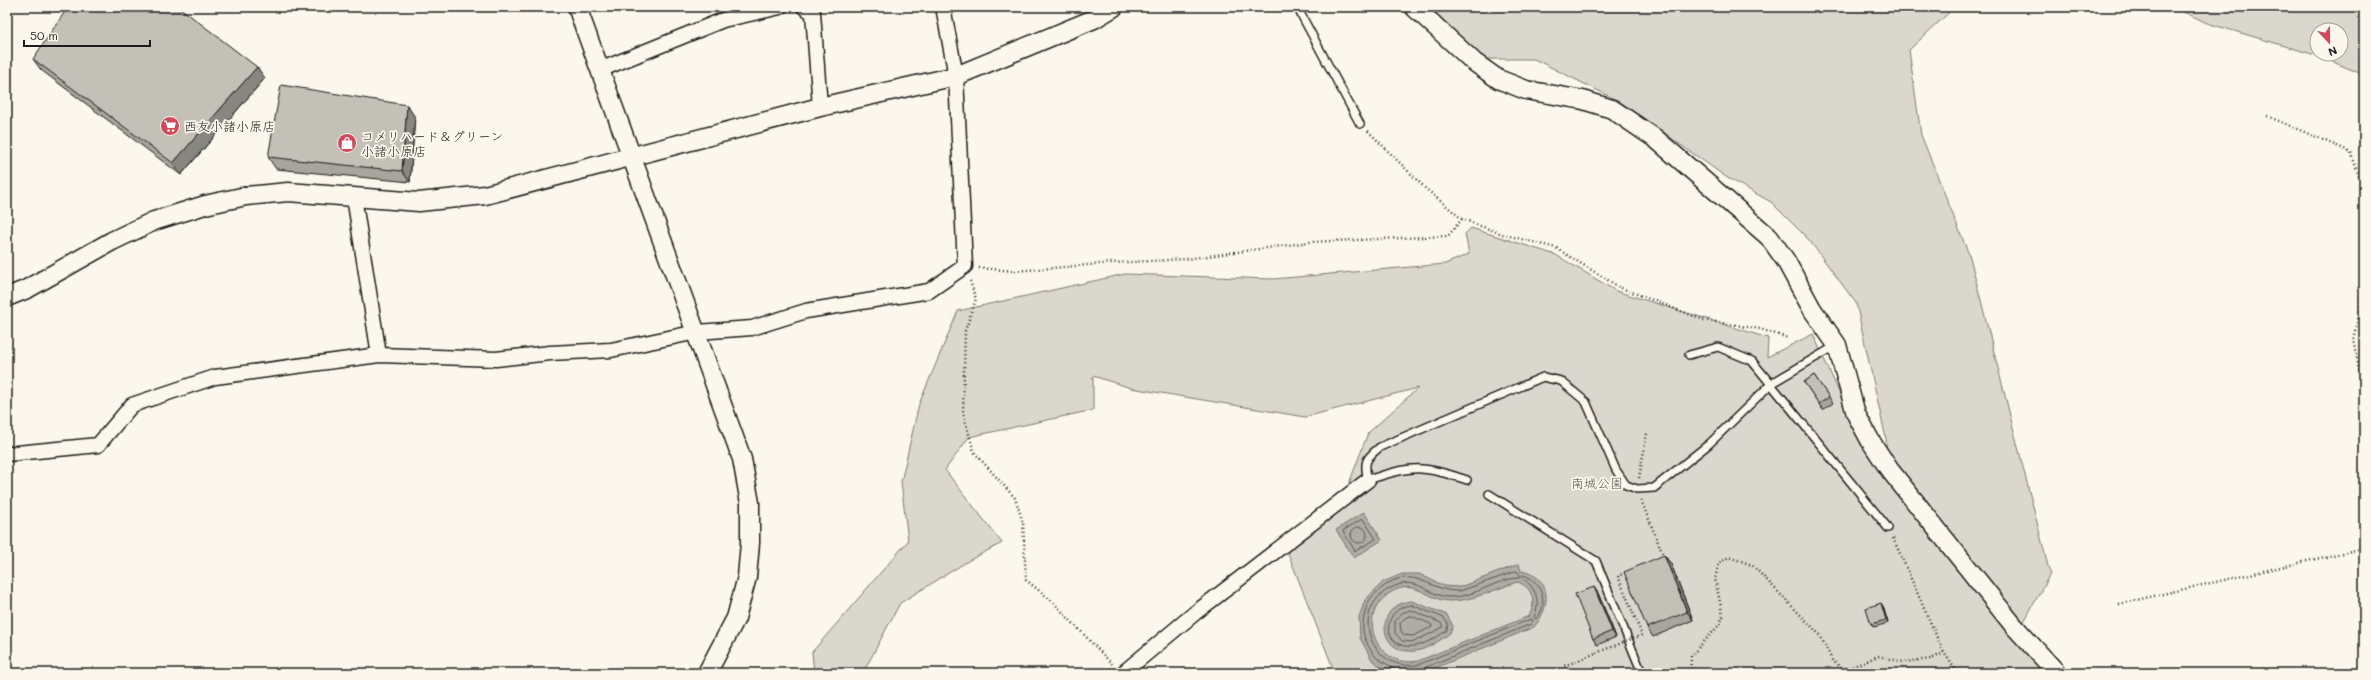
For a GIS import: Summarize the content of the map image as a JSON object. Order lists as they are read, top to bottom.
{
  "parks": ["南城公園"],
  "places": {
    "supermarket": ["西友小諸小原店"],
    "shop": ["コメリハード＆グリーン 小諸小原店"]
  },
  "scale_bar": "50 m",
  "north": "bottom"
}
